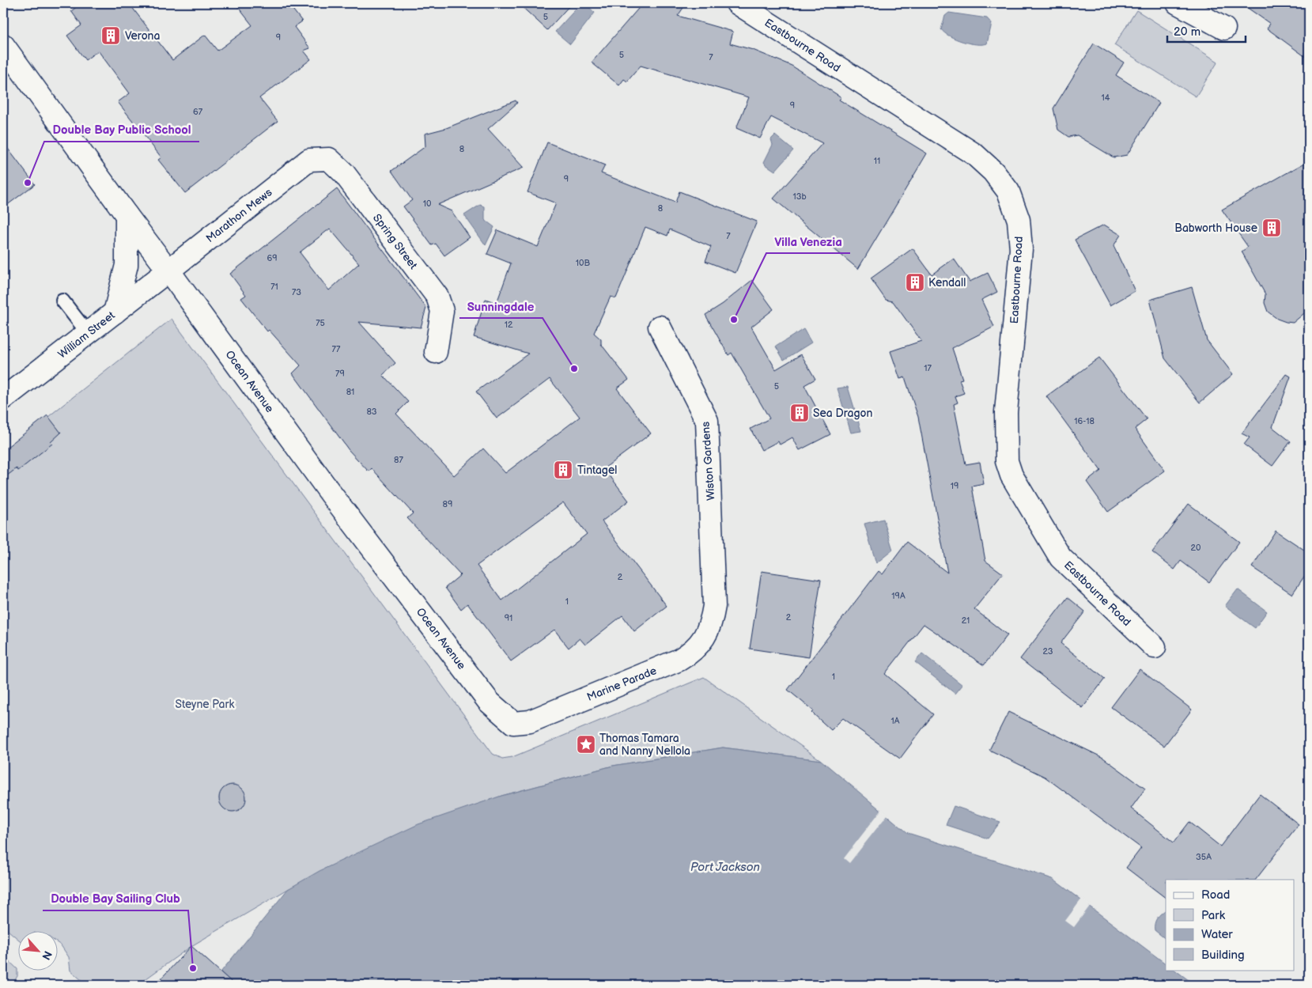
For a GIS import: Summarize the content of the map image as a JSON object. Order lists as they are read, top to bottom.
{
  "streets": {
    "street": [
      "Eastbourne Road",
      "Marathon Mews",
      "Spring Street",
      "William Street",
      "Ocean Avenue",
      "Wiston Gardens",
      "Marine Parade"
    ]
  },
  "crossings": [
    ["Marathon Mews", "Spring Street"],
    ["Marathon Mews", "William Street"],
    ["Marathon Mews", "Ocean Avenue"],
    ["William Street", "Ocean Avenue"],
    ["Ocean Avenue", "Marine Parade"],
    ["Wiston Gardens", "Marine Parade"]
  ],
  "water": ["Port Jackson"],
  "parks": ["Steyne Park"],
  "places": {
    "building": [
      "Verona",
      "Babworth House",
      "Kendall",
      "Sea Dragon",
      "Tintagel"
    ],
    "other": [
      "Double Bay Public School",
      "Villa Venezia",
      "Sunningdale",
      "Double Bay Sailing Club"
    ],
    "place": ["Thomas Tamara and Nanny Nellola"]
  },
  "house_numbers": [
    "5",
    "9",
    "5",
    "7",
    "14",
    "9",
    "67",
    "8",
    "11",
    "9",
    "13b",
    "10",
    "8",
    "7",
    "69",
    "10B",
    "71",
    "73",
    "75",
    "12",
    "77",
    "17",
    "79",
    "5",
    "81",
    "83",
    "16-18",
    "87",
    "19",
    "89",
    "20",
    "2",
    "19A",
    "1",
    "2",
    "91",
    "21",
    "23",
    "1",
    "1A",
    "35A"
  ],
  "legend": [
    "Road",
    "Park",
    "Water",
    "Building"
  ],
  "scale_bar": "20 m",
  "north": "bottom right"
}
